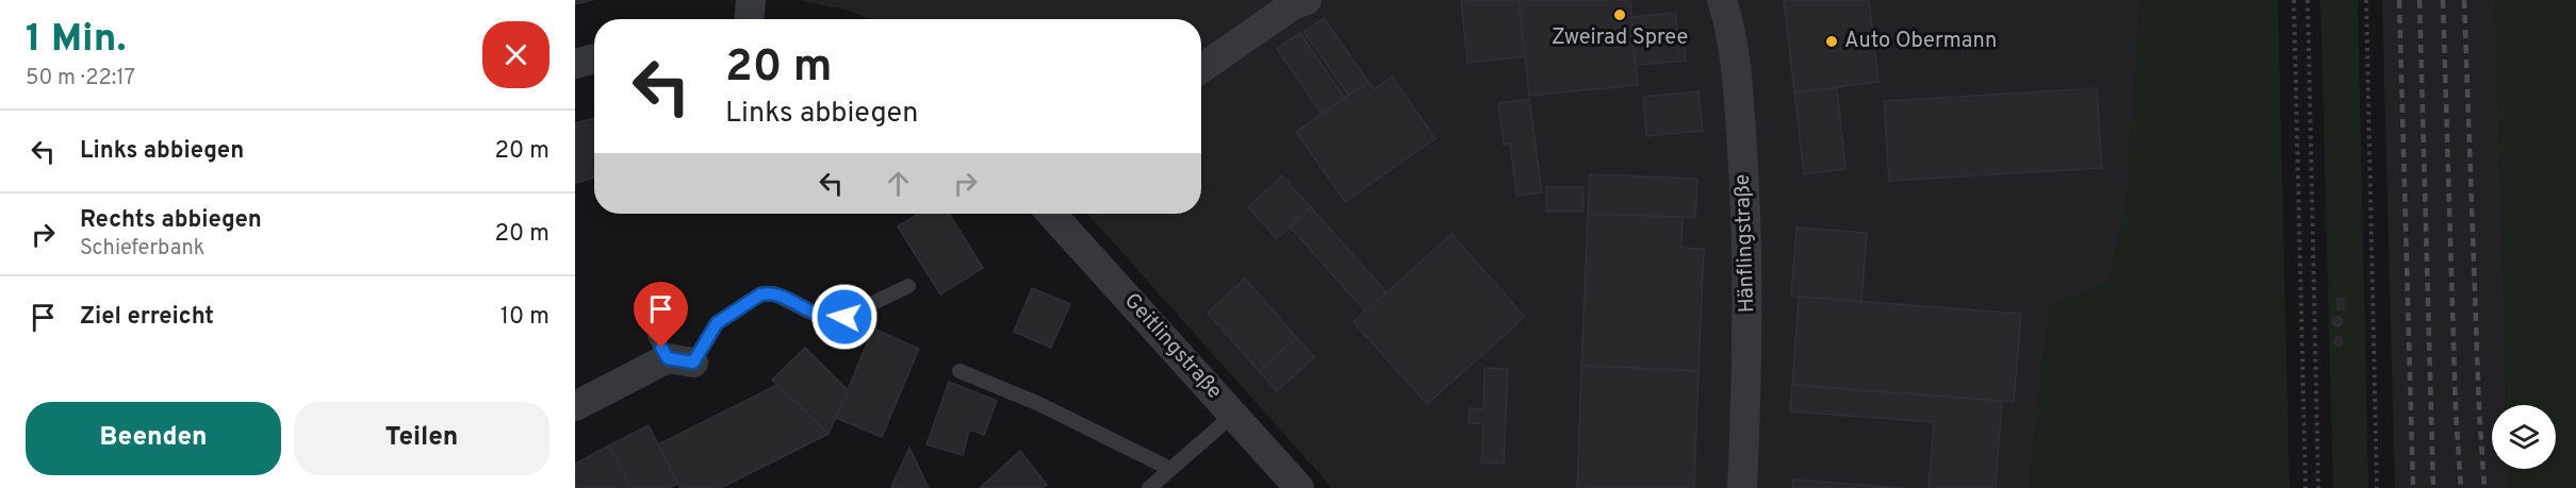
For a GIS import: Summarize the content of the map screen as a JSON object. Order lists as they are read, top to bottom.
{
  "streets": {
    "street": ["Hänflingstraße", "Geitlingstraße"]
  },
  "places": ["Zweirad Spree", "Auto Obermann"],
  "page": {
    "heading": ["1 Min.", "50 m · 22:17"],
    "turn": ["20 m", "Links abbiegen"],
    "list": [
      {
        "name": "Links abbiegen",
        "value": "20 m"
      },
      {
        "name": "Rechts abbiegen",
        "note": "Schieferbank",
        "value": "20 m"
      },
      {
        "name": "Ziel erreicht",
        "value": "10 m"
      }
    ],
    "buttons": ["Beenden", "Teilen"]
  }
}
